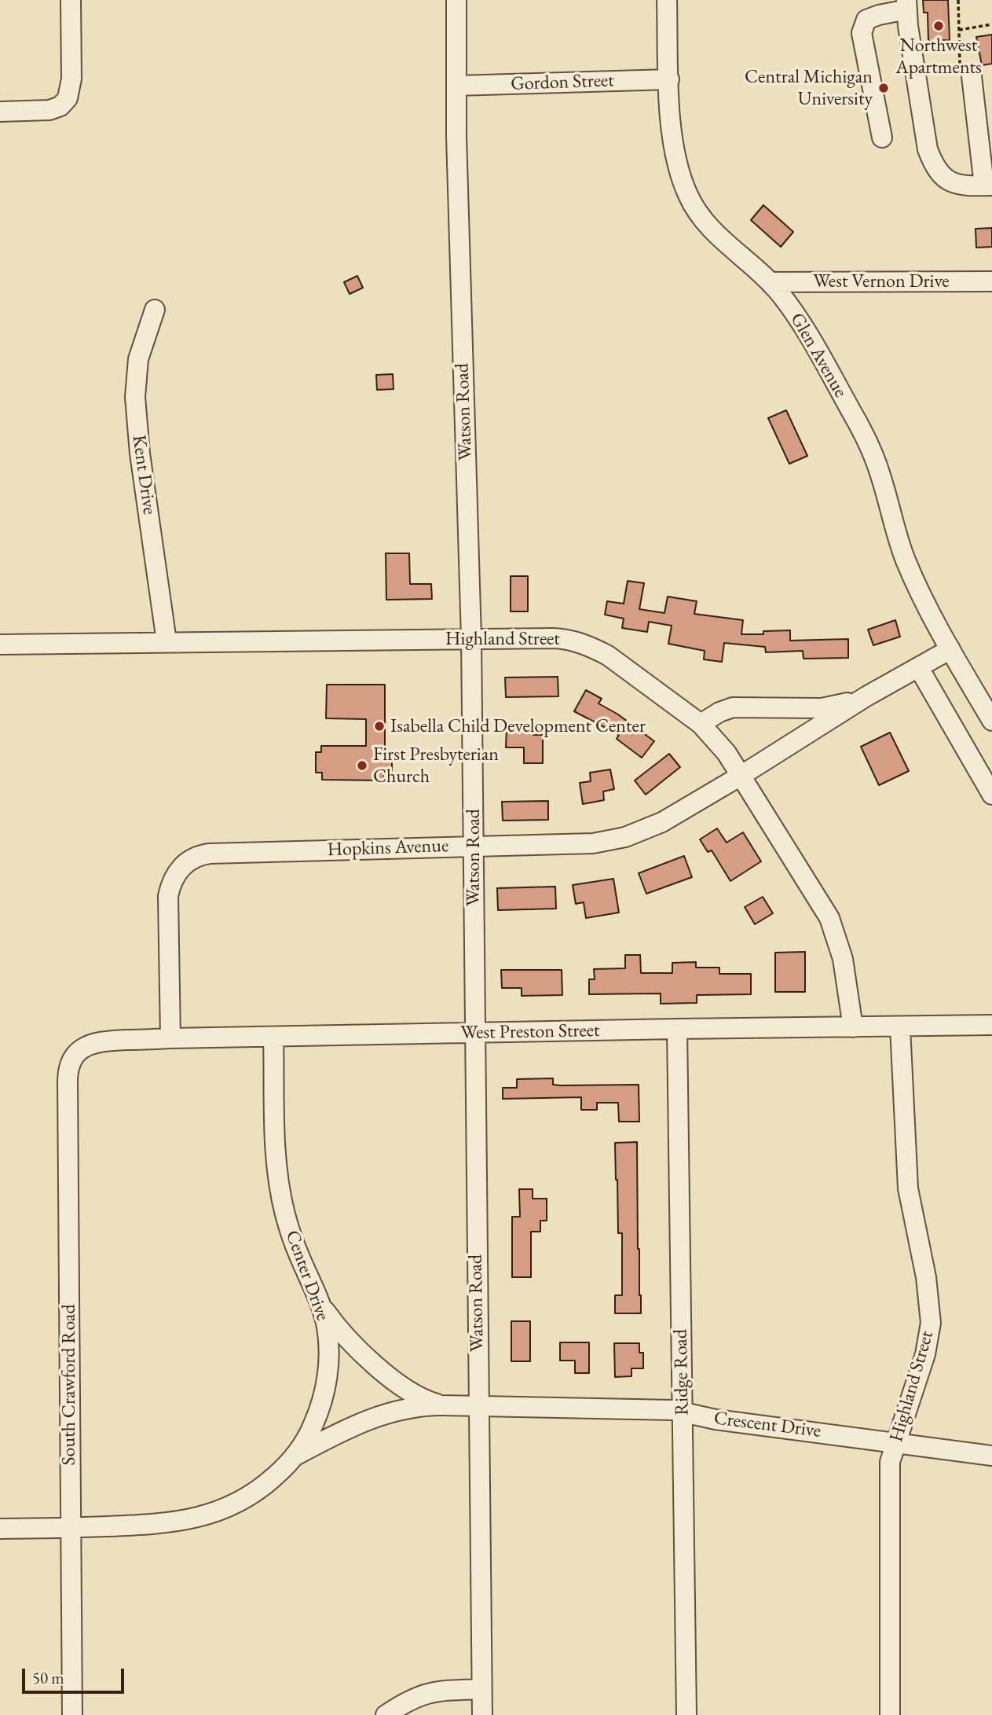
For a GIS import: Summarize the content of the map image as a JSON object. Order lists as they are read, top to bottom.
{
  "streets": {
    "street": [
      "Gordon Street",
      "West Vernon Drive",
      "Glen Avenue",
      "Watson Road",
      "Kent Drive",
      "Highland Street",
      "Hopkins Avenue",
      "West Preston Street",
      "Center Drive",
      "Ridge Road",
      "South Crawford Road",
      "Crescent Drive"
    ]
  },
  "crossings": [
    ["Gordon Street", "Glen Avenue"],
    ["Gordon Street", "Watson Road"],
    ["West Vernon Drive", "Glen Avenue"],
    ["Glen Avenue", "Hopkins Avenue"],
    ["Watson Road", "Highland Street"],
    ["Watson Road", "Hopkins Avenue"],
    ["Watson Road", "West Preston Street"],
    ["Watson Road", "Crescent Drive"],
    ["Kent Drive", "Highland Street"],
    ["Highland Street", "Hopkins Avenue"],
    ["Highland Street", "West Preston Street"],
    ["Highland Street", "Crescent Drive"],
    ["Hopkins Avenue", "West Preston Street"],
    ["West Preston Street", "Center Drive"],
    ["West Preston Street", "Ridge Road"],
    ["West Preston Street", "South Crawford Road"],
    ["Center Drive", "South Crawford Road"],
    ["Center Drive", "Crescent Drive"],
    ["Ridge Road", "Crescent Drive"]
  ],
  "places": [
    "Northwest Apartments",
    "Central Michigan University",
    "Isabella Child Development Center",
    "First Presbyterian Church"
  ],
  "scale_bar": "50 m"
}
